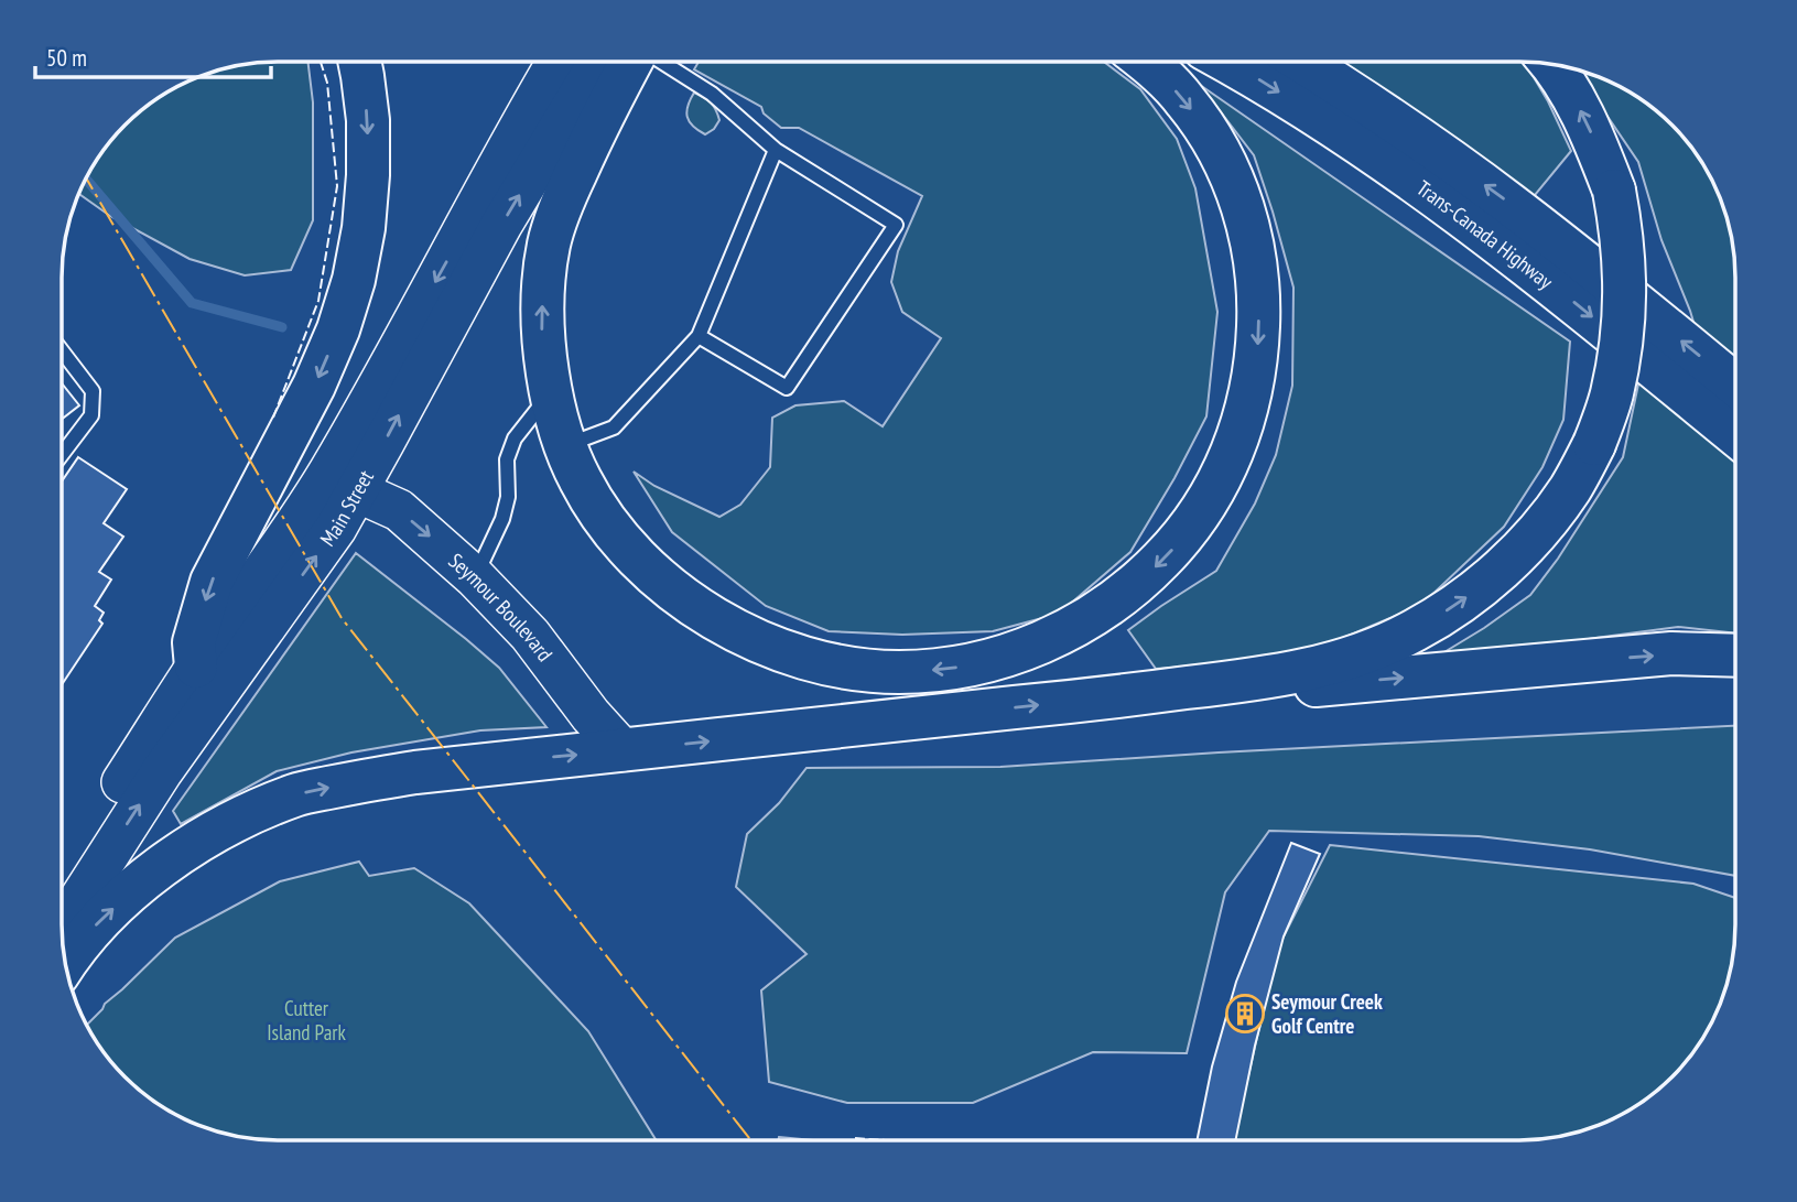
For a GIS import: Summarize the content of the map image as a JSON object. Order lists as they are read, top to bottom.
{
  "streets": {
    "highway": ["Trans-Canada Highway"],
    "main road": ["Main Street", "Seymour Boulevard"]
  },
  "crossings": [
    ["Main Street", "Seymour Boulevard"]
  ],
  "one_way": ["Seymour Boulevard"],
  "parks": ["Cutter Island Park"],
  "places": {
    "building": ["Seymour Creek Golf Centre"]
  },
  "scale_bar": "50 m"
}
